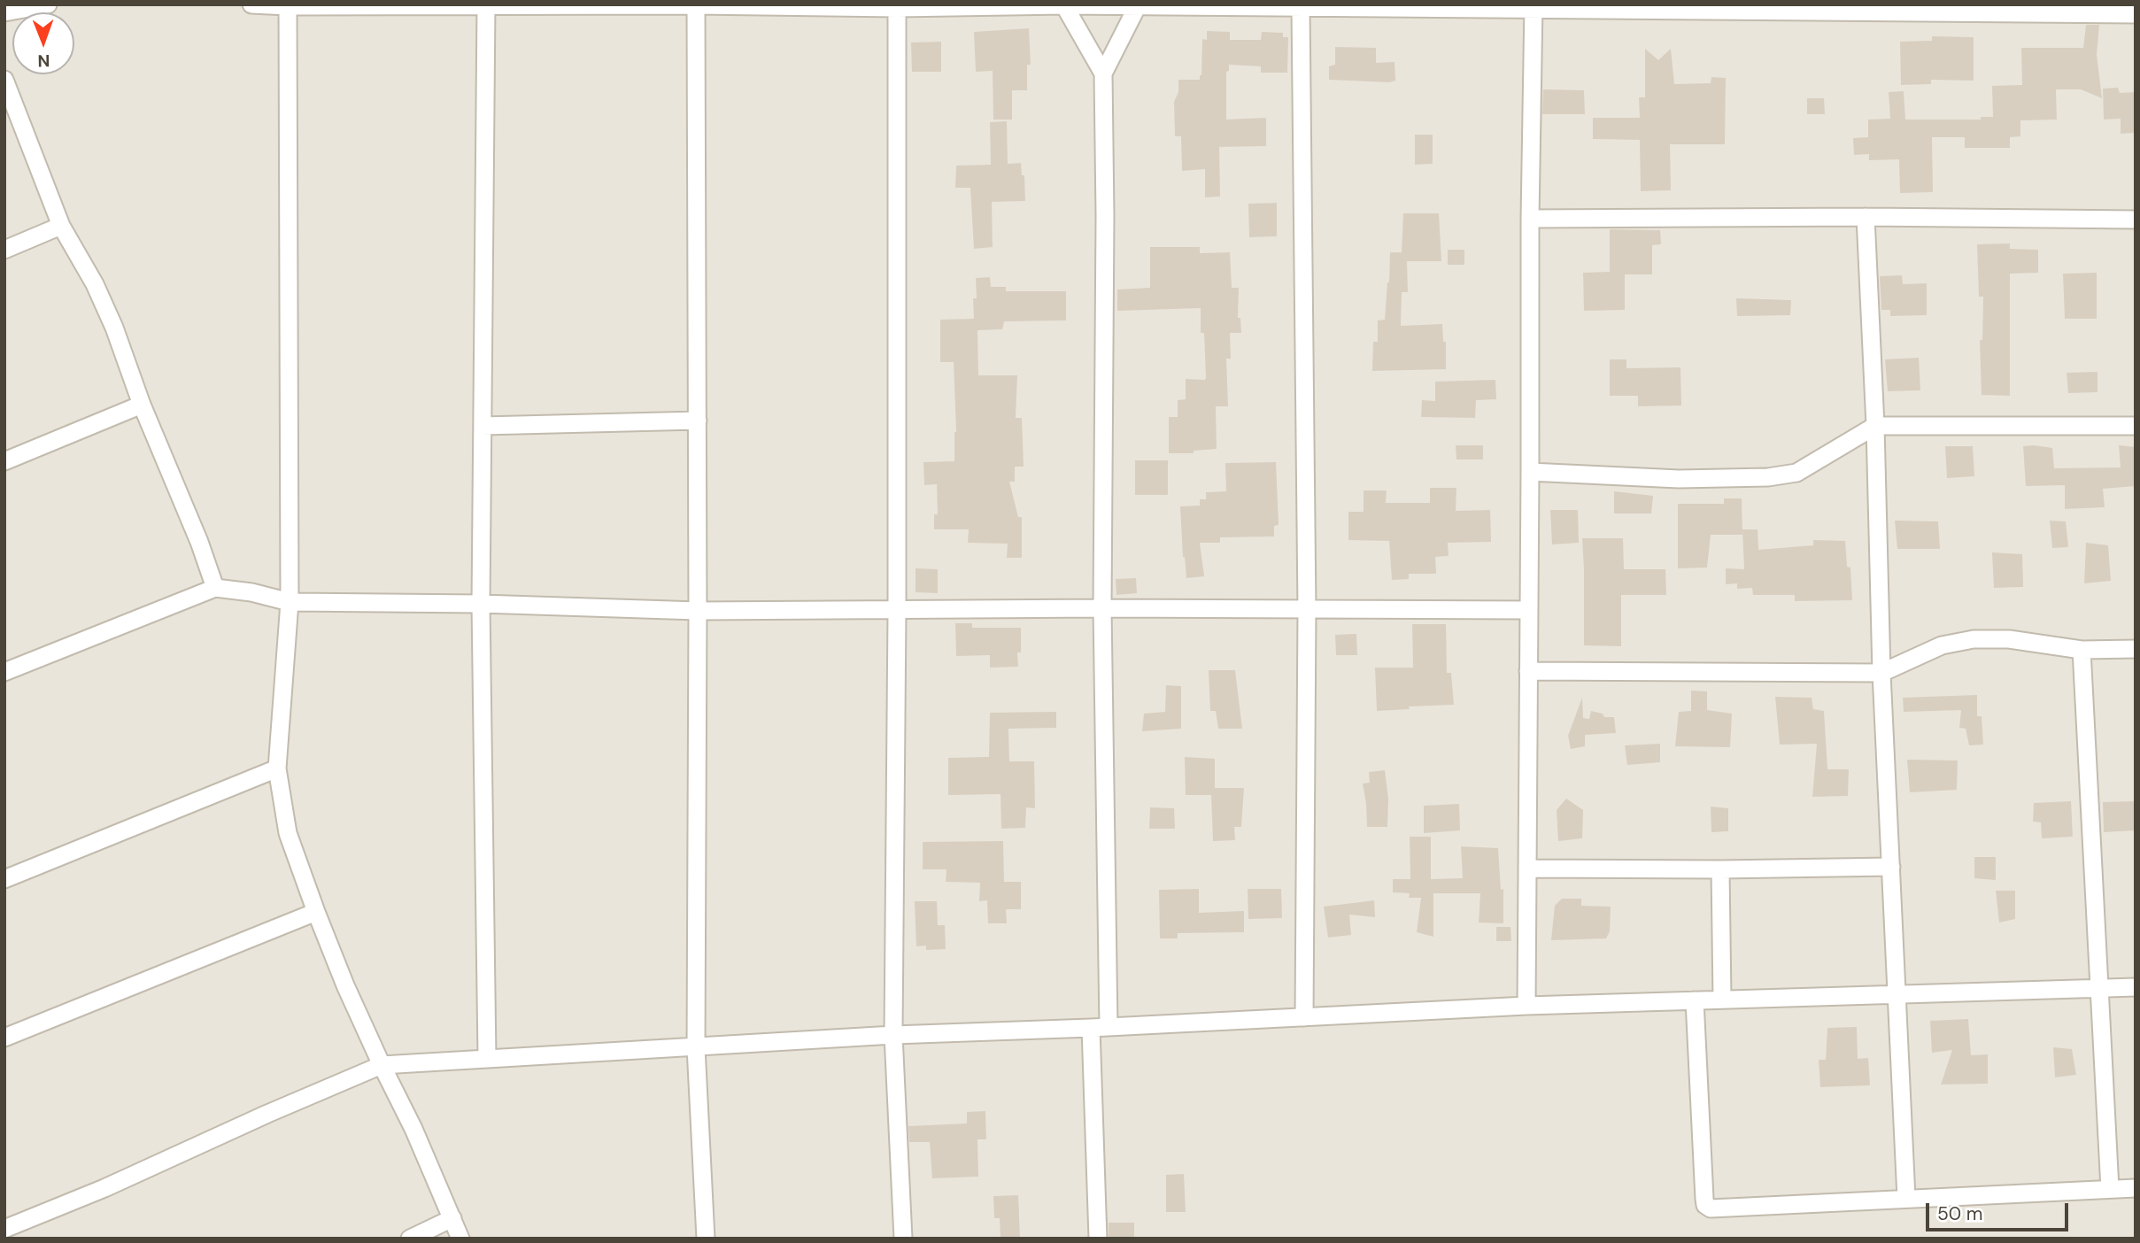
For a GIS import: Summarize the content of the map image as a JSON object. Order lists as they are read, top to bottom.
{
  "scale_bar": "50 m",
  "north": "bottom"
}
